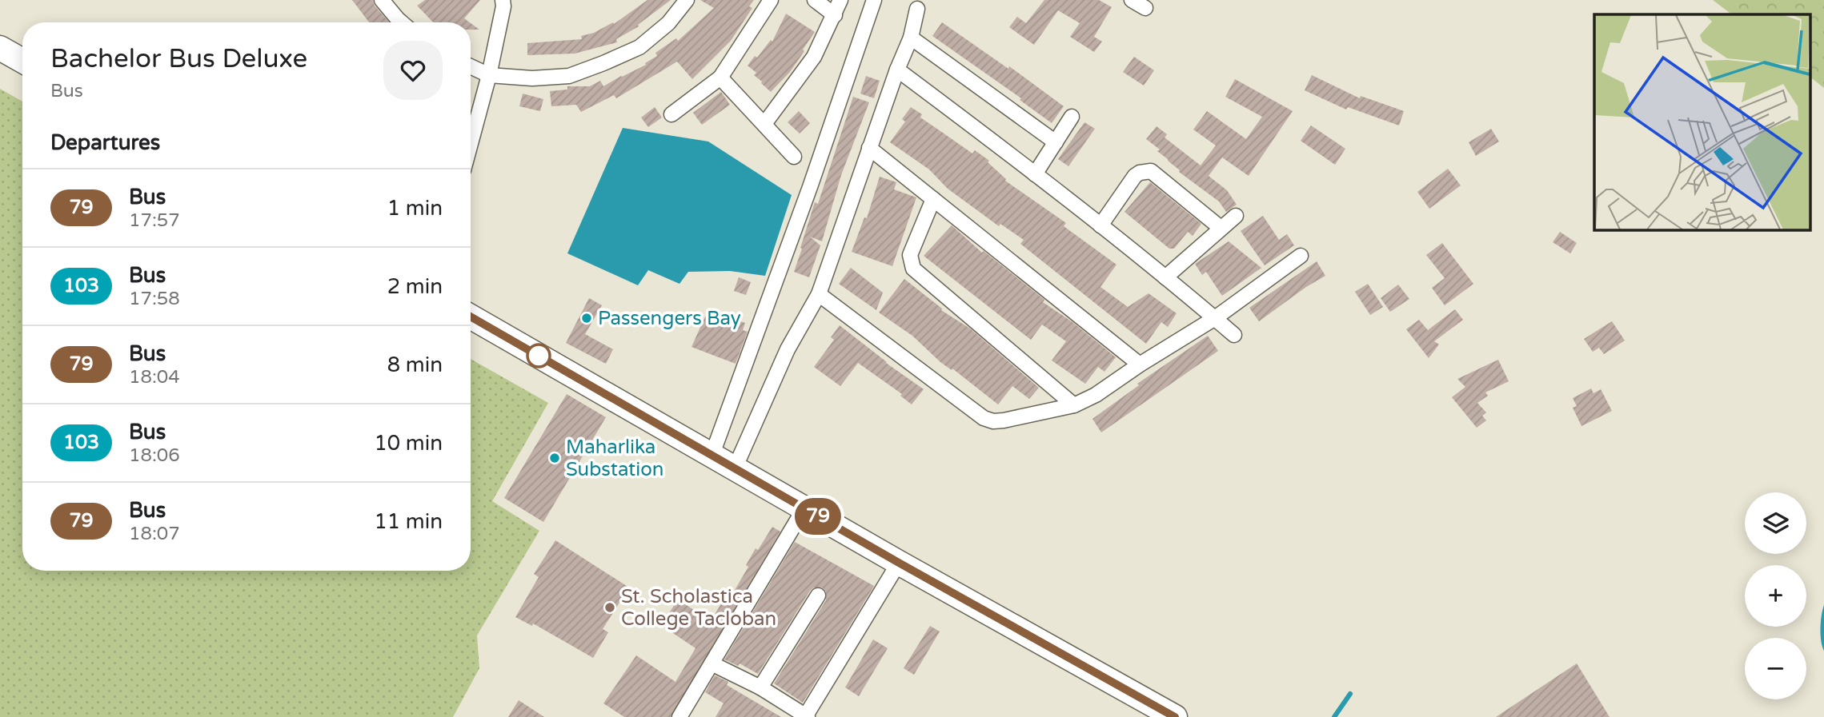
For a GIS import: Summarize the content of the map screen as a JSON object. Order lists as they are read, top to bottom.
{
  "places": ["Passengers Bay", "Maharlika Substation", "St. Scholastica College Tacloban"],
  "lines": ["bus line 79"],
  "page": {
    "on_map": "79",
    "heading": [
      ["Bachelor Bus Deluxe", "Bus"],
      "Departures"
    ],
    "list": [
      {
        "mark": "79",
        "name": "Bus",
        "note": "17:57",
        "value": "1 min"
      },
      {
        "mark": "103",
        "name": "Bus",
        "note": "17:58",
        "value": "2 min"
      },
      {
        "mark": "79",
        "name": "Bus",
        "note": "18:04",
        "value": "8 min"
      },
      {
        "mark": "103",
        "name": "Bus",
        "note": "18:06",
        "value": "10 min"
      },
      {
        "mark": "79",
        "name": "Bus",
        "note": "18:07",
        "value": "11 min"
      }
    ],
    "map_buttons": ["+", "−"]
  }
}
